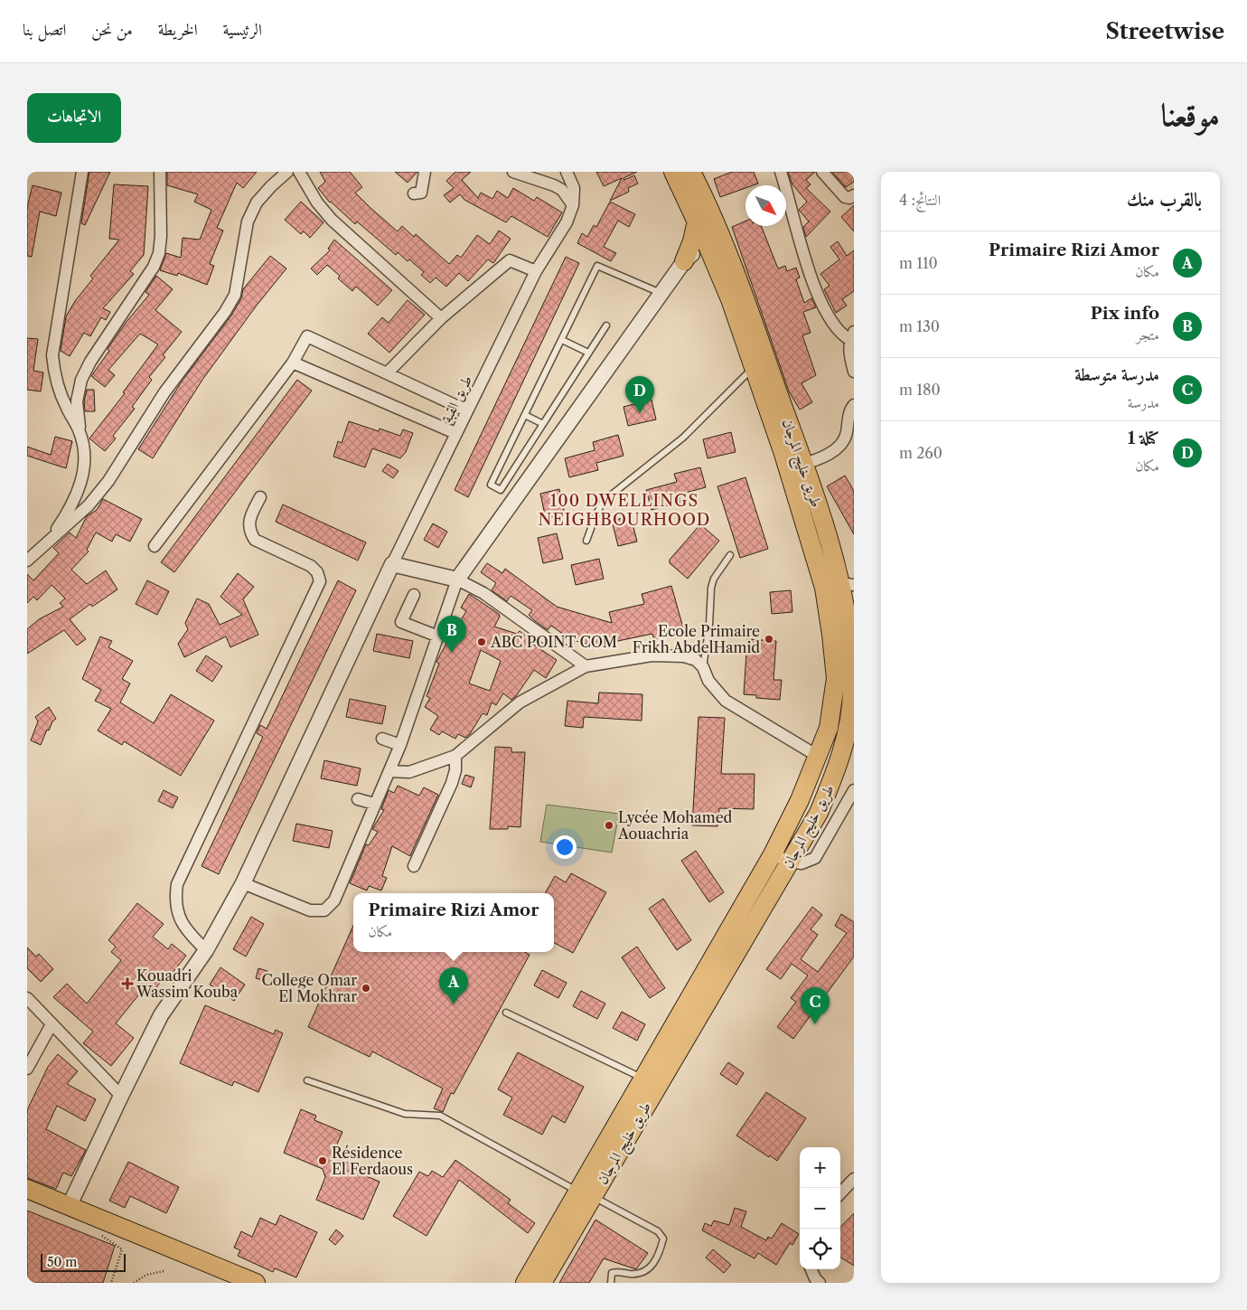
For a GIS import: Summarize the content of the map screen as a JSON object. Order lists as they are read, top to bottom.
{
  "streets": {
    "main road": ["طريق خليج المرجان"],
    "street": ["طريق القبة"]
  },
  "districts": ["100 DWELLINGS NEIGHBOURHOOD"],
  "places": {
    "other": [
      "Ecole Primaire Frikh AbdelHamid",
      "ABC POINT COM",
      "Lycée Mohamed Aouachria",
      "College Omar El Mokhrar",
      "Résidence El Ferdaous"
    ],
    "health": ["Kouadri Wassim Kouba"]
  },
  "scale_bar": "50 m",
  "north": "bottom right",
  "page": {
    "header": "Streetwise",
    "nav": [
      "الرئيسية",
      "الخريطة",
      "من نحن",
      "اتصل بنا"
    ],
    "title": "موقعنا",
    "buttons": "الاتجاهات",
    "heading": ["بالقرب منك", "النتائج: 4"],
    "list": [
      {
        "mark": "A",
        "name": "Primaire Rizi Amor",
        "note": "مكان",
        "value": "110 m"
      },
      {
        "mark": "B",
        "name": "Pix info",
        "note": "متجر",
        "value": "130 m"
      },
      {
        "mark": "C",
        "name": "مدرسة متوسطة",
        "note": "مدرسة",
        "value": "180 m"
      },
      {
        "mark": "D",
        "name": "كتلة 1",
        "note": "مكان",
        "value": "260 m"
      }
    ],
    "pins": [
      "D",
      "B",
      "A",
      "C"
    ],
    "popup": ["Primaire Rizi Amor", "مكان"],
    "map_buttons": ["+", "−"],
    "scale": "50 m"
  }
}
